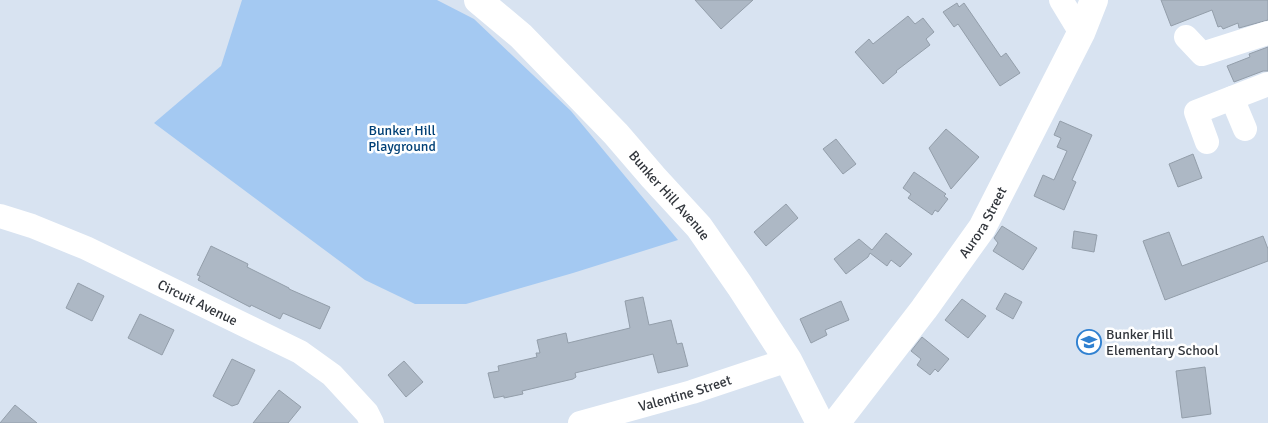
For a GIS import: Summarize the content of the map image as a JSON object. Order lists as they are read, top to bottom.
{
  "streets": {
    "main road": ["Bunker Hill Avenue", "Aurora Street"],
    "street": ["Circuit Avenue", "Valentine Street"]
  },
  "crossings": [
    ["Bunker Hill Avenue", "Valentine Street"]
  ],
  "parks": ["Bunker Hill Playground"],
  "places": {
    "school or university": ["Bunker Hill Elementary School"]
  }
}
